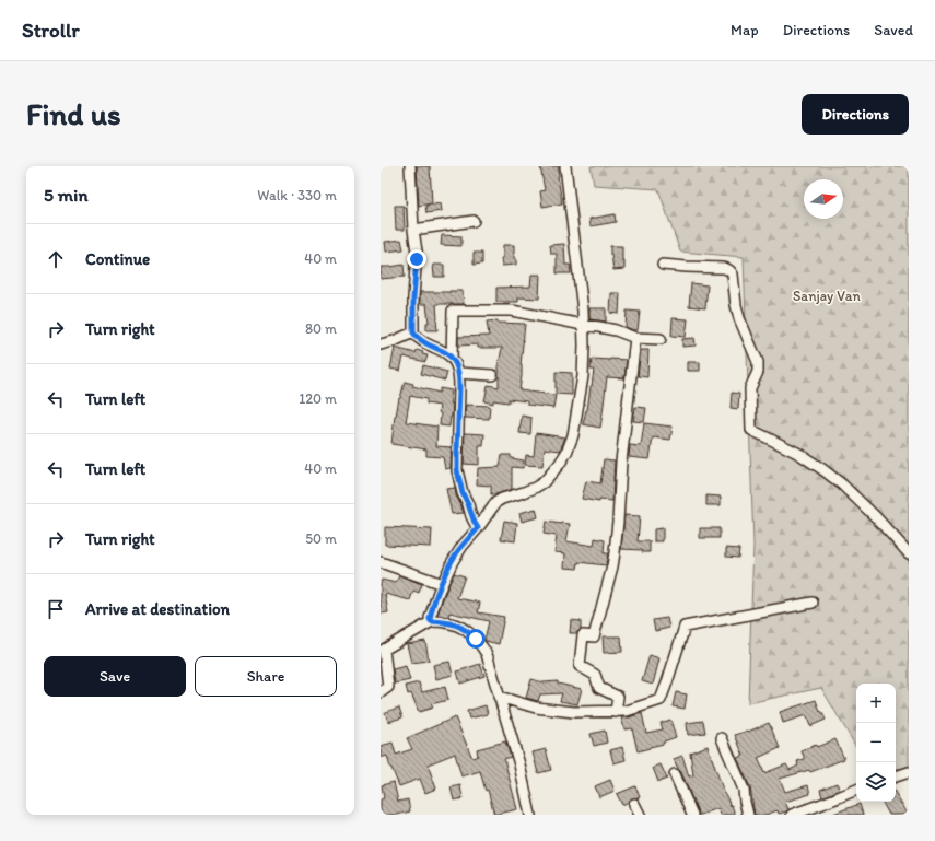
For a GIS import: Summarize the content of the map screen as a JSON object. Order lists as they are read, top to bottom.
{
  "parks": ["Sanjay Van"],
  "north": "right",
  "page": {
    "header": "Strollr",
    "nav": ["Map", "Directions", "Saved"],
    "buttons": [
      "Directions",
      ["Save", "Share"]
    ],
    "title": "Find us",
    "heading": ["5 min", "Walk · 330 m"],
    "list": [
      ["Continue", "40 m"],
      ["Turn right", "80 m"],
      ["Turn left", "120 m"],
      ["Turn left", "40 m"],
      ["Turn right", "50 m"],
      "Arrive at destination"
    ],
    "map_buttons": ["+", "−"]
  }
}
